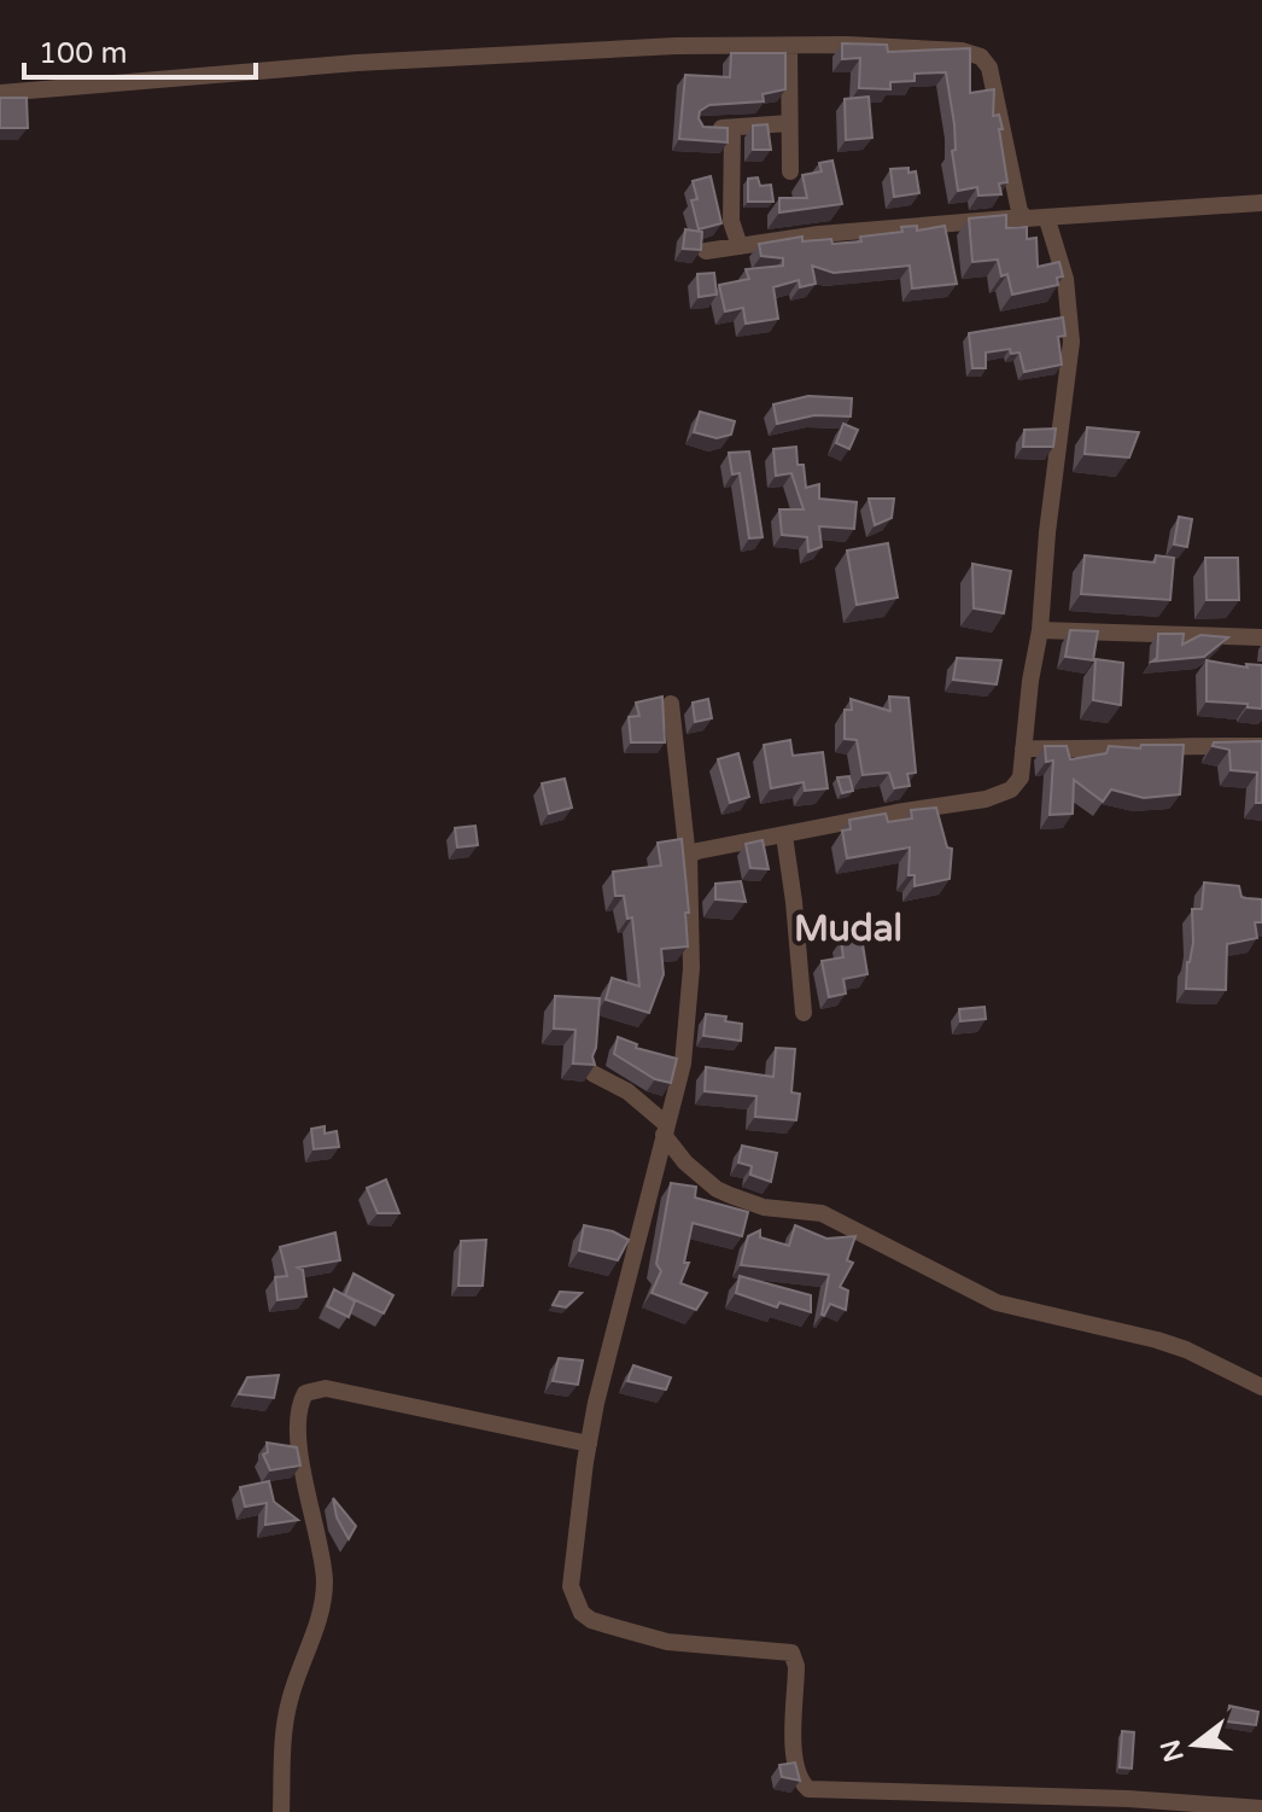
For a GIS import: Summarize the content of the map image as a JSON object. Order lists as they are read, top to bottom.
{
  "districts": ["Mudal"],
  "scale_bar": "100 m",
  "north": "left"
}
